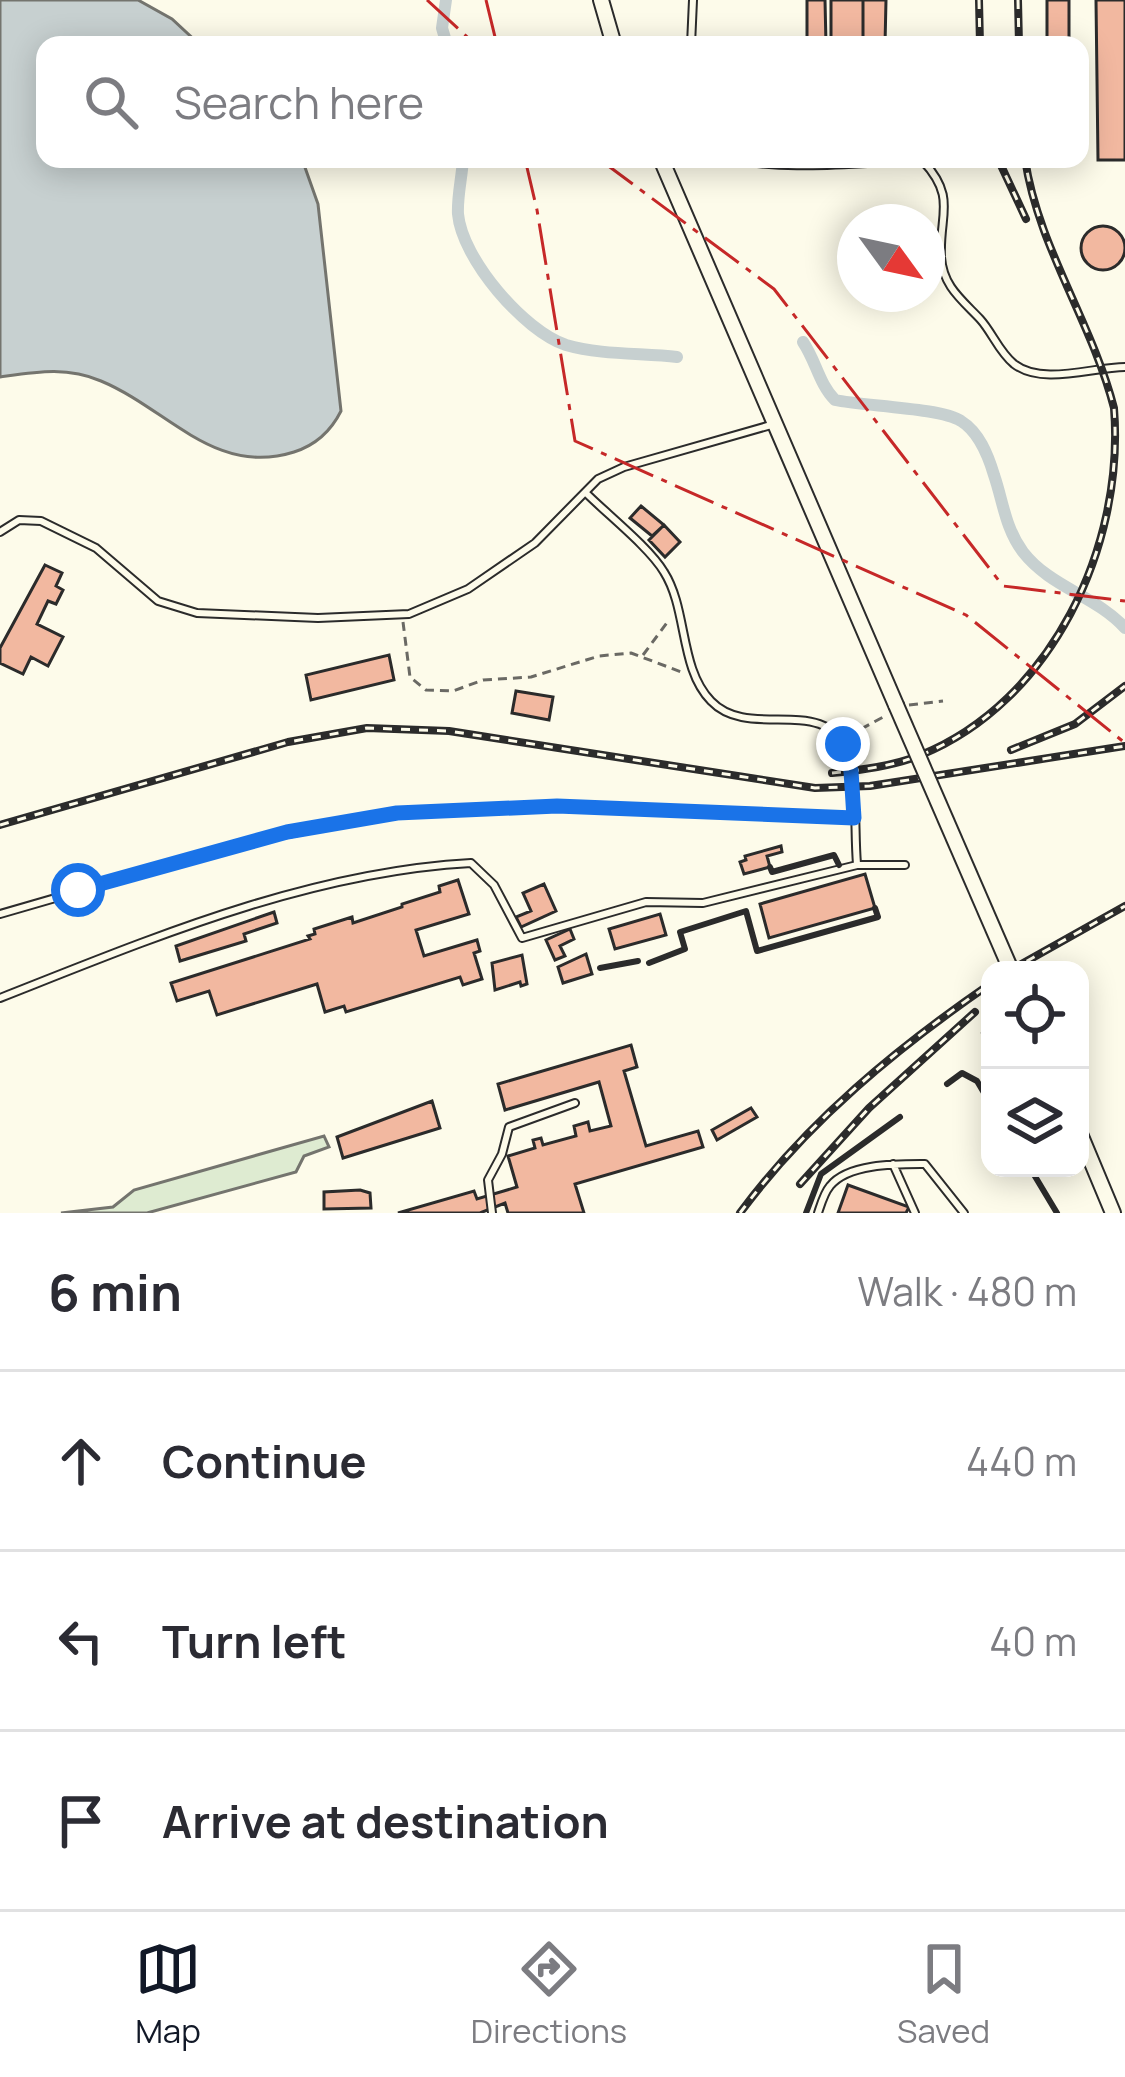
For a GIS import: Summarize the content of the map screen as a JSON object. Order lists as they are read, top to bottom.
{
  "north": "bottom right",
  "page": {
    "search": "Search here",
    "heading": ["6 min", "Walk · 480 m"],
    "list": [
      ["Continue", "440 m"],
      ["Turn left", "40 m"],
      "Arrive at destination"
    ],
    "nav": ["Map", "Directions", "Saved"]
  }
}
